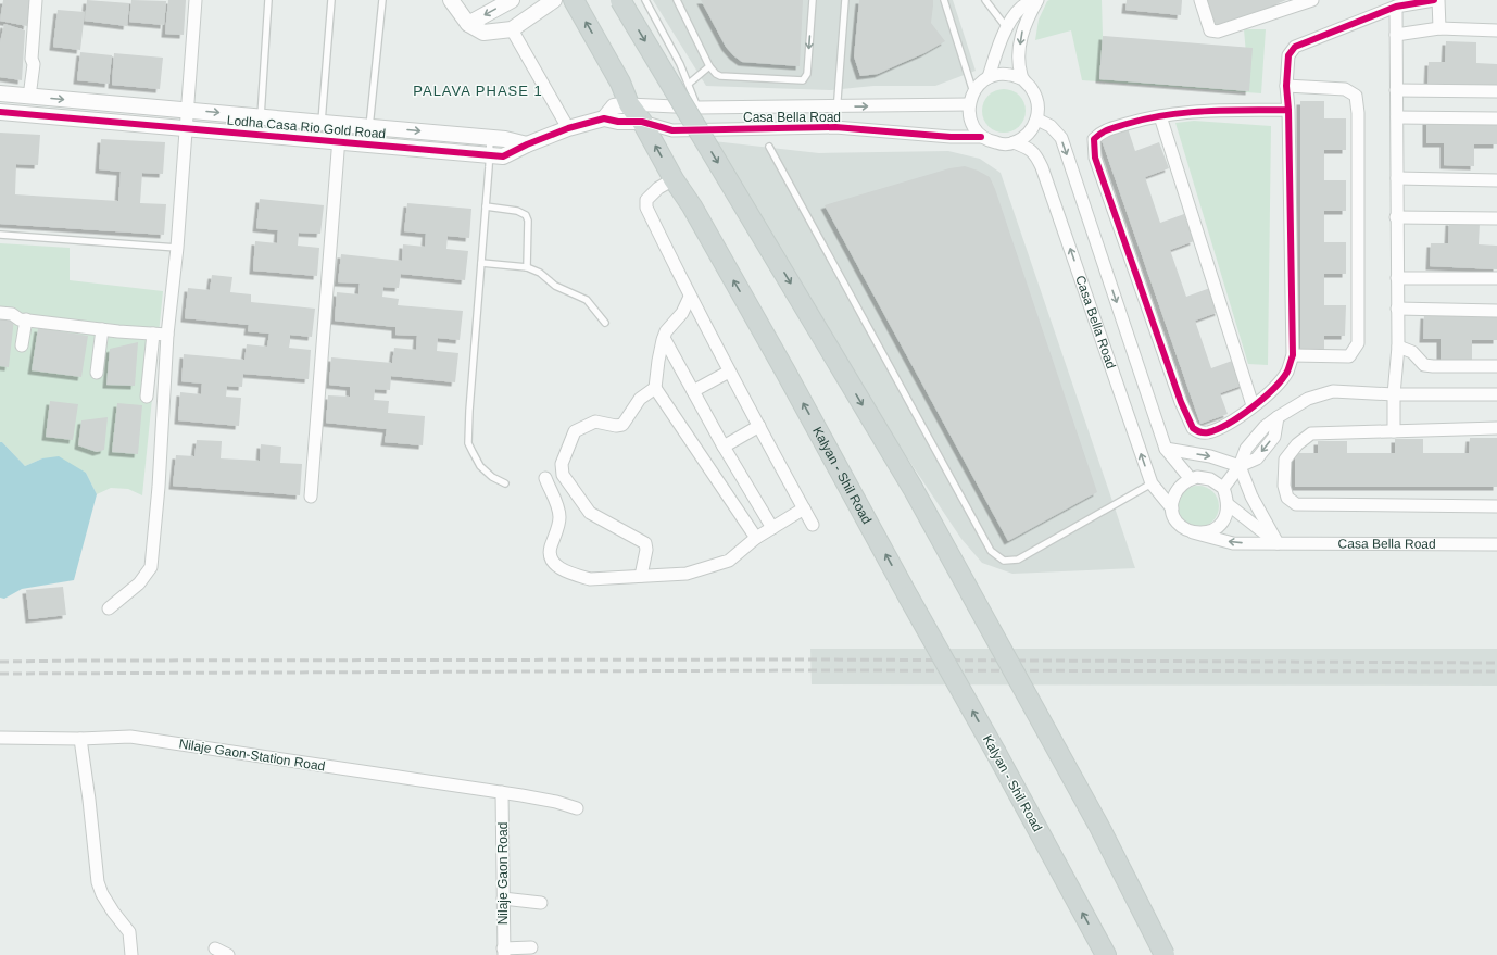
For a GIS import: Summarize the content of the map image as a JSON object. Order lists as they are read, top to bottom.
{
  "streets": {
    "main road": ["Kalyan - Shil Road"],
    "street": [
      "Casa Bella Road",
      "Lodha Casa Rio Gold Road",
      "Nilaje Gaon-Station Road",
      "Nilaje Gaon Road"
    ]
  },
  "crossings": [
    ["Casa Bella Road", "Lodha Casa Rio Gold Road"],
    ["Casa Bella Road", "Kalyan - Shil Road"],
    ["Nilaje Gaon-Station Road", "Nilaje Gaon Road"]
  ],
  "districts": ["PALAVA PHASE 1"]
}
